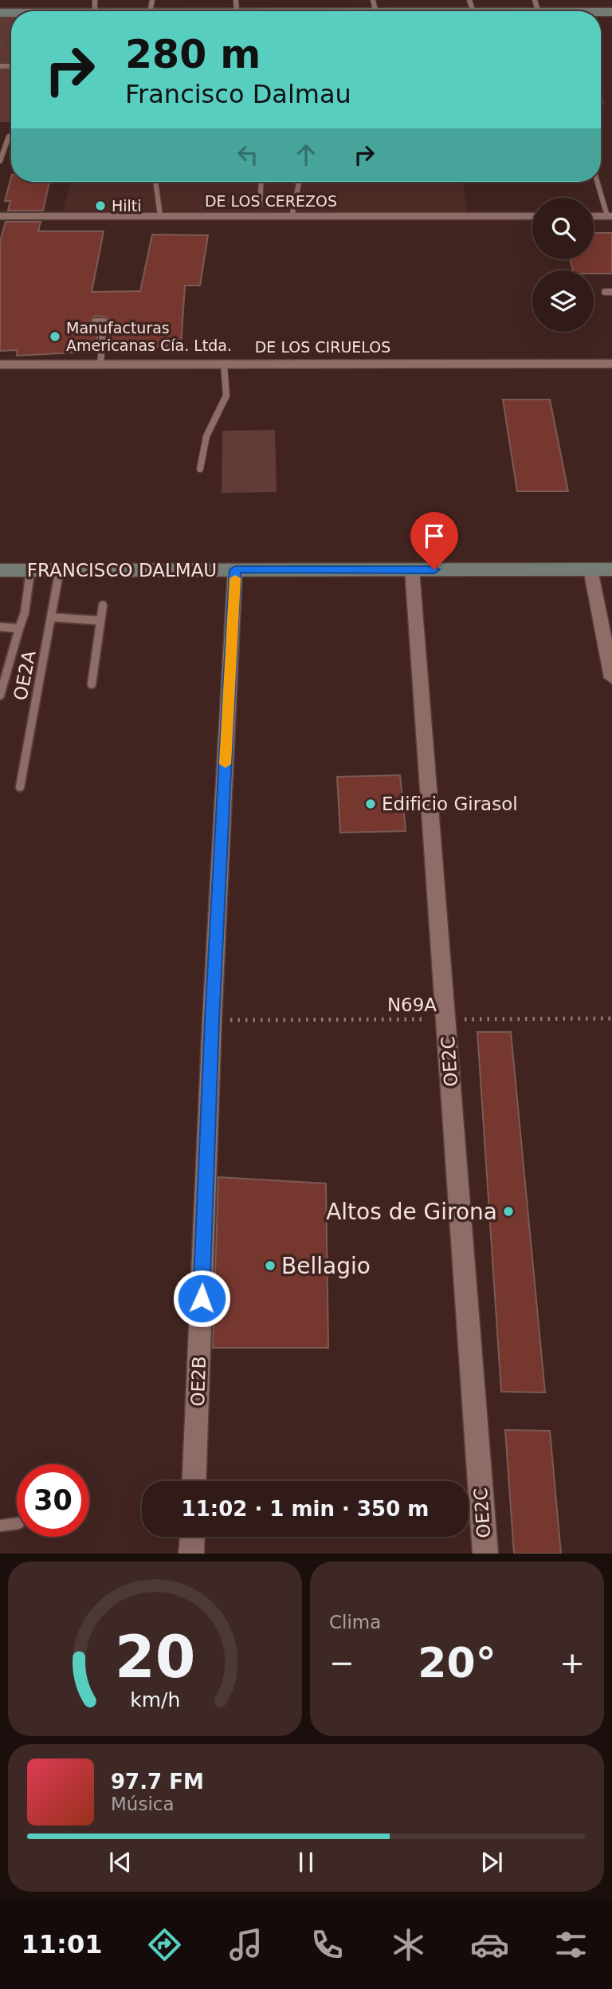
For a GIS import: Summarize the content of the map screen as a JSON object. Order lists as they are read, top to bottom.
{
  "streets": {
    "street": [
      "DE LOS CEREZOS",
      "DE LOS CIRUELOS",
      "FRANCISCO DALMAU",
      "OE2C",
      "OE2B"
    ],
    "lane": ["OE2A"],
    "path": ["N69A"]
  },
  "crossings": [
    ["FRANCISCO DALMAU", "OE2A"],
    ["FRANCISCO DALMAU", "OE2C"],
    ["FRANCISCO DALMAU", "OE2B"],
    ["N69A", "OE2C"],
    ["N69A", "OE2B"]
  ],
  "places": [
    "Hilti",
    "Manufacturas Americanas Cía. Ltda.",
    "Edificio Girasol",
    "Altos de Girona",
    "Bellagio"
  ],
  "page": {
    "turn": ["280 m", "Francisco Dalmau"],
    "limit": "30",
    "trip": "11:02 · 1 min · 350 m",
    "tile": "Clima",
    "heat": ["−", "20°", "+"],
    "song": ["97.7 FM", "Música"],
    "tabs": "11:01",
    "gauge": ["20", "km/h"]
  }
}
